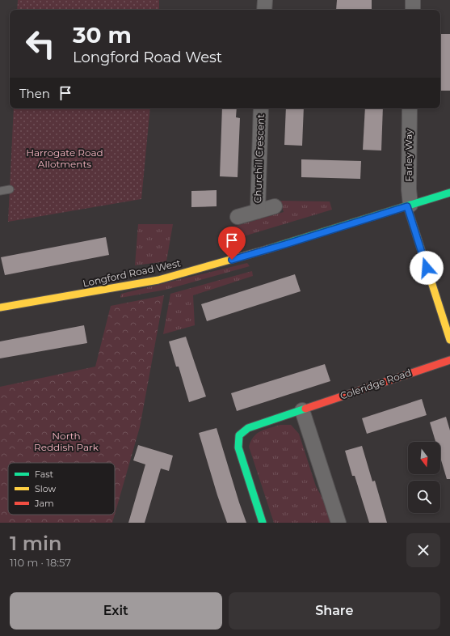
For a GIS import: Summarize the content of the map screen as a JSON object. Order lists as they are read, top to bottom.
{
  "streets": {
    "street": [
      "Farley Way",
      "Churchill Crescent",
      "Longford Road West",
      "Coleridge Road"
    ]
  },
  "crossings": [
    ["Farley Way", "Longford Road West"]
  ],
  "parks": ["Harrogate Road Allotments", "North Reddish Park"],
  "legend": ["Fast", "Slow", "Jam"],
  "north": "bottom",
  "page": {
    "turn": ["30 m", "Longford Road West"],
    "then": "Then",
    "heading": ["1 min", "110 m · 18:57"],
    "buttons": ["Exit", "Share"]
  }
}
